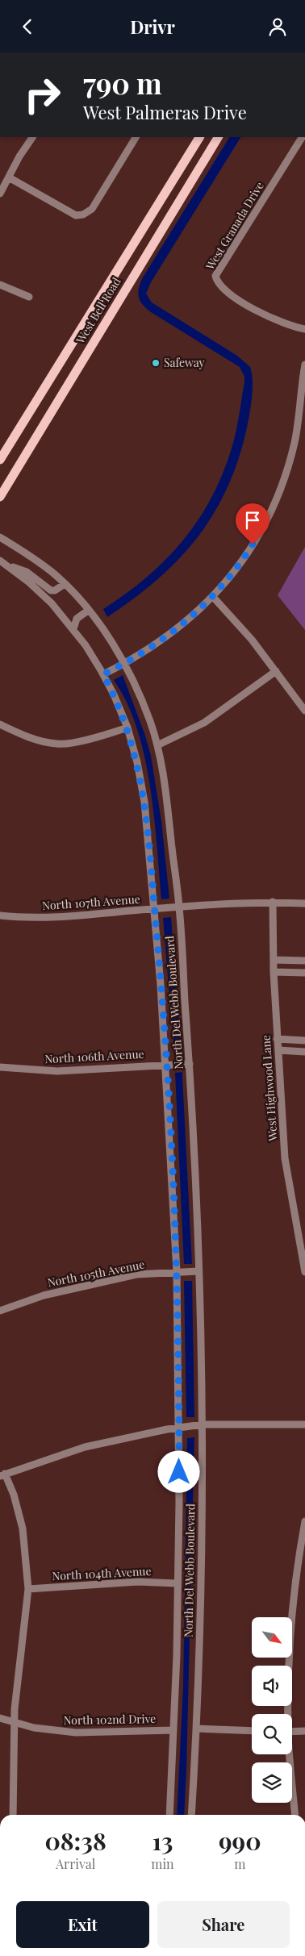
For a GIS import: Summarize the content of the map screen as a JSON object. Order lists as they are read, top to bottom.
{
  "streets": {
    "main road": ["West Bell Road"],
    "street": [
      "West Granada Drive",
      "North 107th Avenue",
      "North Del Webb Boulevard",
      "North 106th Avenue",
      "West Highwood Lane",
      "North 105th Avenue",
      "North 104th Avenue",
      "North 102nd Drive"
    ]
  },
  "crossings": [
    ["North 107th Avenue", "North Del Webb Boulevard"],
    ["North 107th Avenue", "West Highwood Lane"],
    ["North Del Webb Boulevard", "North 106th Avenue"],
    ["North Del Webb Boulevard", "North 105th Avenue"],
    ["North Del Webb Boulevard", "North 104th Avenue"],
    ["North Del Webb Boulevard", "North 102nd Drive"]
  ],
  "places": ["Safeway"],
  "north": "bottom right",
  "page": {
    "header": "Drivr",
    "turn": ["790 m", "West Palmeras Drive"],
    "eta": [
      "08:38",
      "Arrival",
      "13",
      "min",
      "990",
      "m"
    ],
    "buttons": ["Exit", "Share"]
  }
}
